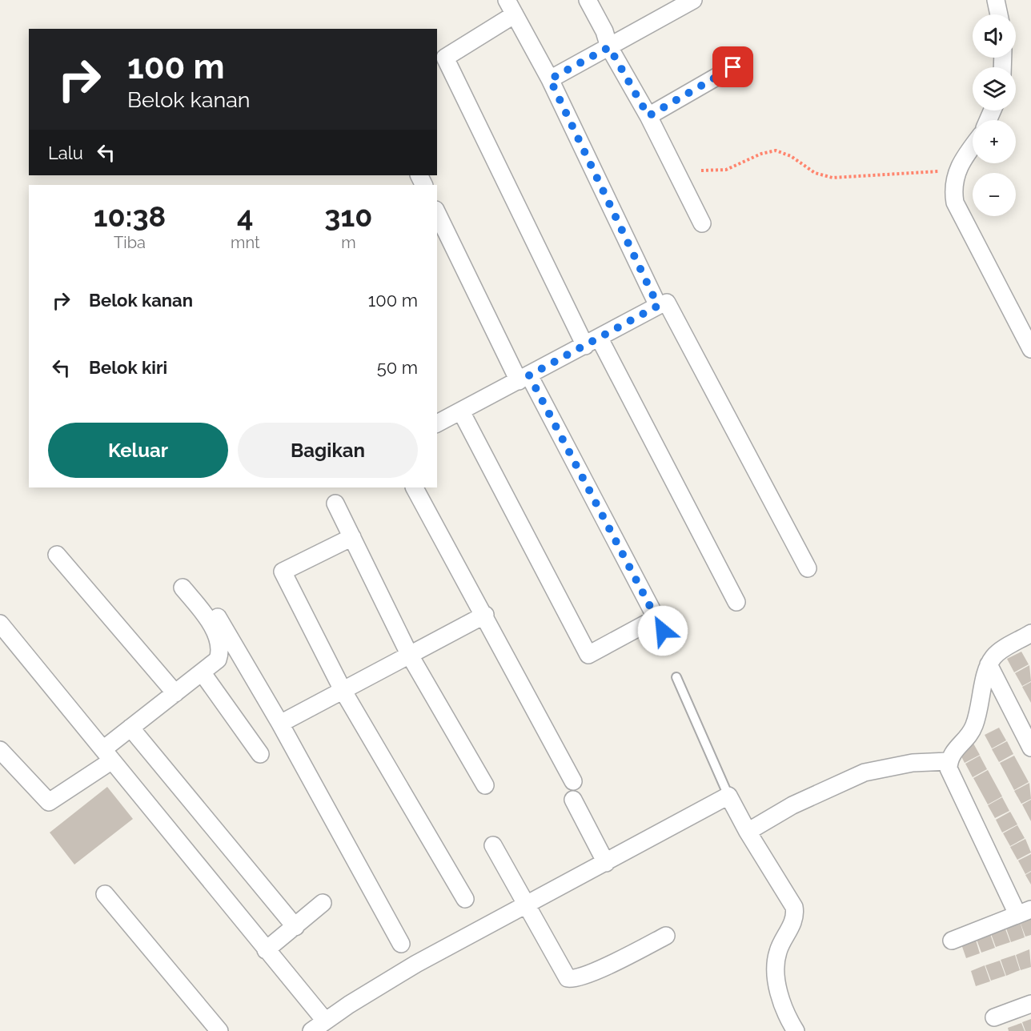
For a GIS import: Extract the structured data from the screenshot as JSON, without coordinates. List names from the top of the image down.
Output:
{
  "page": {
    "map_buttons": ["+", "−"],
    "turn": ["100 m", "Belok kanan"],
    "then": "Lalu",
    "eta": [
      "10:38",
      "Tiba",
      "4",
      "mnt",
      "310",
      "m"
    ],
    "list": [
      {
        "name": "Belok kanan",
        "value": "100 m"
      },
      {
        "name": "Belok kiri",
        "value": "50 m"
      }
    ],
    "buttons": ["Keluar", "Bagikan"]
  }
}
